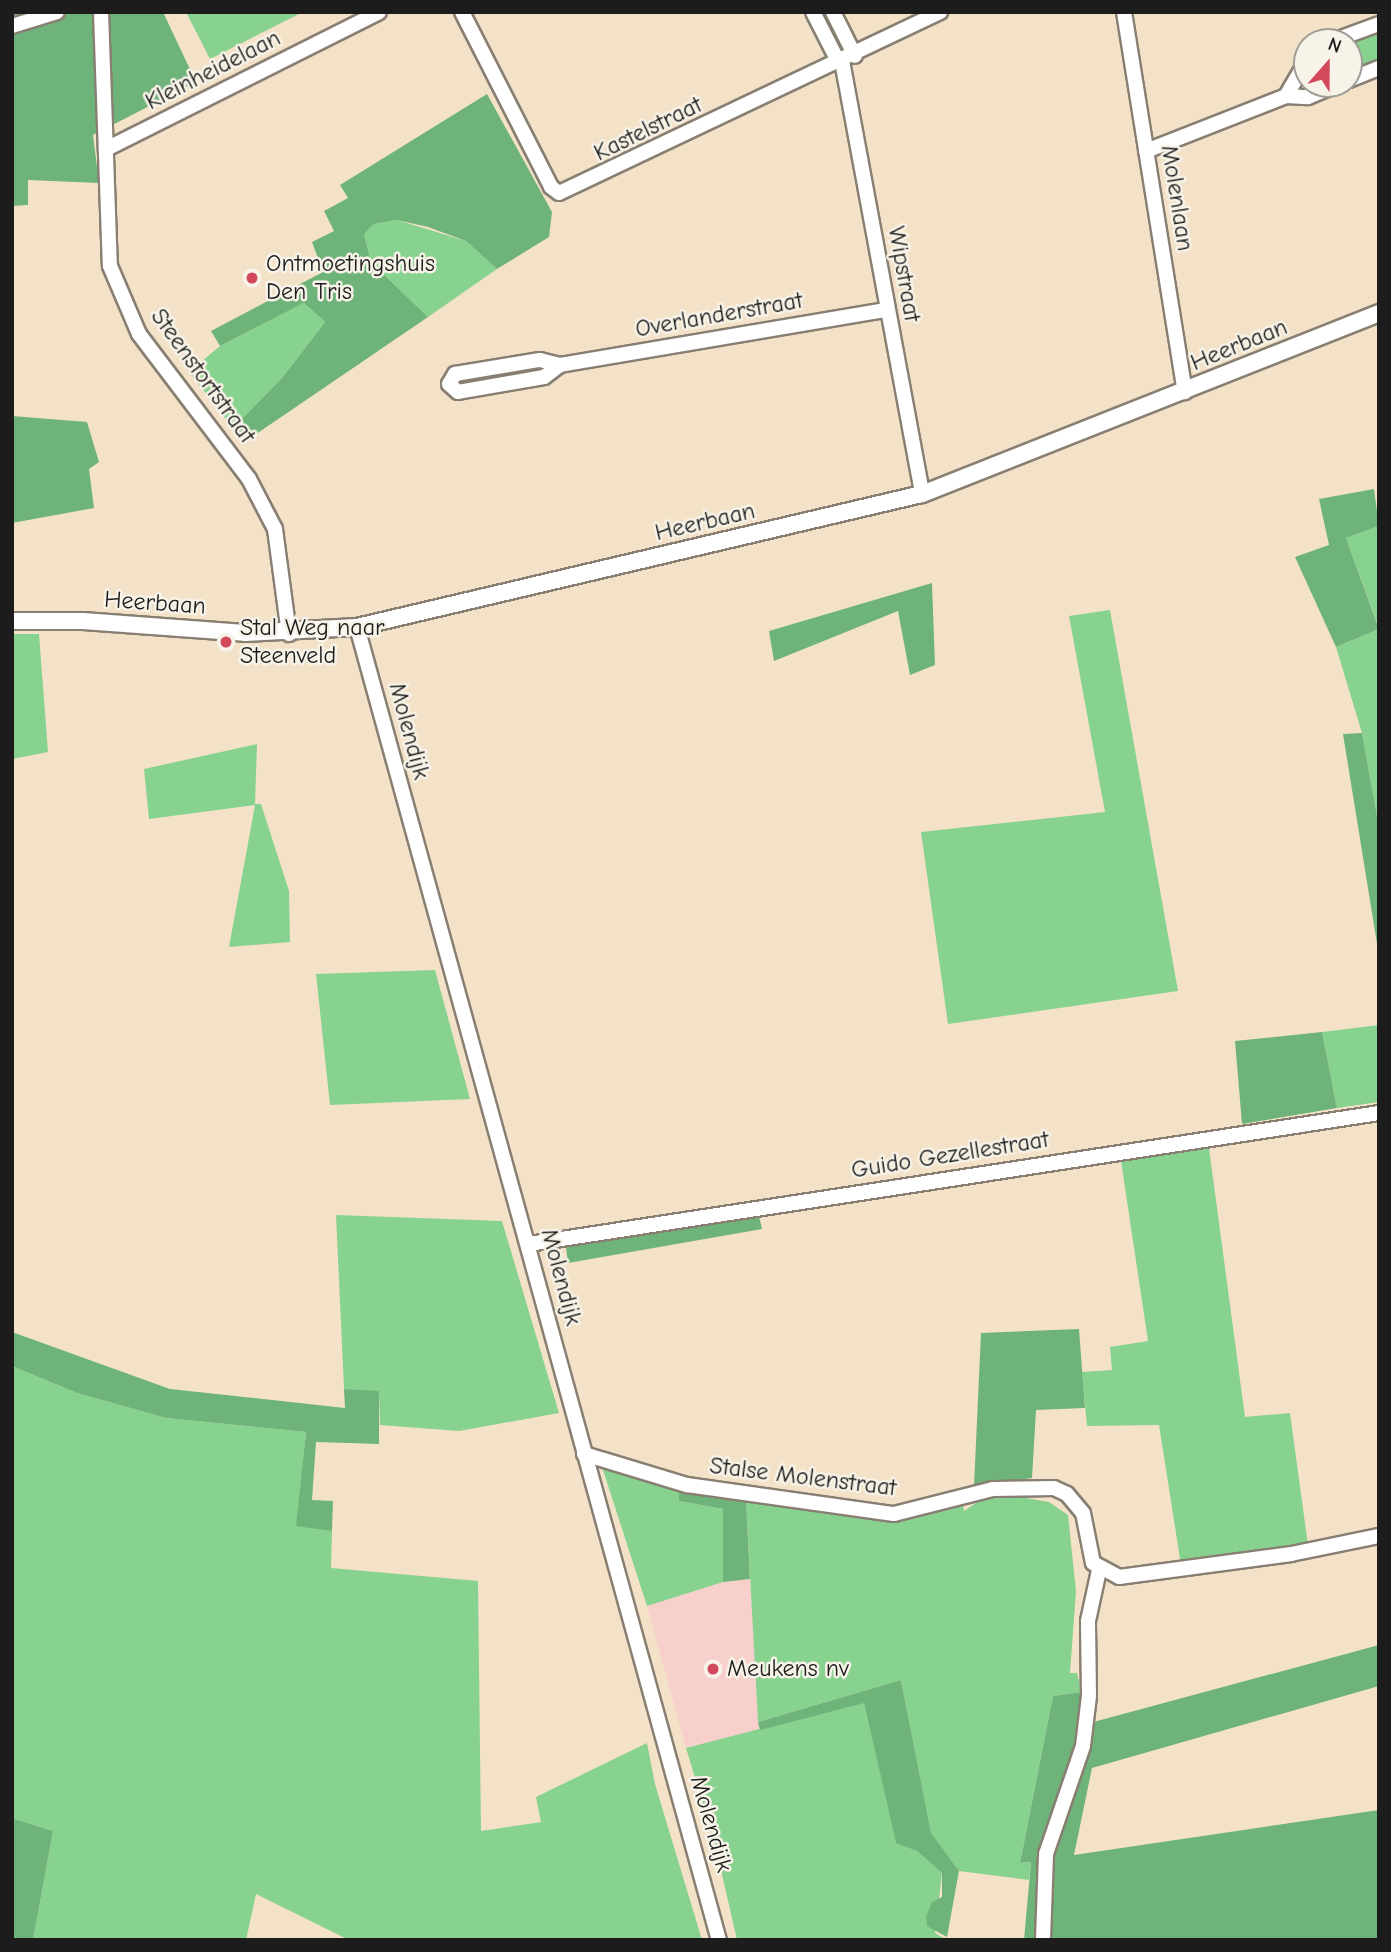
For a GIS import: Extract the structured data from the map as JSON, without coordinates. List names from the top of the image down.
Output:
{
  "streets": {
    "street": [
      "Kleinheidelaan",
      "Kastelstraat",
      "Molenlaan",
      "Wipstraat",
      "Overlanderstraat",
      "Heerbaan",
      "Steenstortstraat",
      "Molendijk",
      "Guido Gezellestraat",
      "Stalse Molenstraat"
    ]
  },
  "crossings": [
    ["Kleinheidelaan", "Steenstortstraat"],
    ["Kastelstraat", "Wipstraat"],
    ["Molenlaan", "Heerbaan"],
    ["Wipstraat", "Overlanderstraat"],
    ["Wipstraat", "Heerbaan"],
    ["Heerbaan", "Steenstortstraat"],
    ["Heerbaan", "Molendijk"],
    ["Molendijk", "Guido Gezellestraat"],
    ["Molendijk", "Stalse Molenstraat"]
  ],
  "places": ["Ontmoetingshuis Den Tris", "Stal Weg naar Steenveld", "Meukens nv"],
  "north": "top"
}
